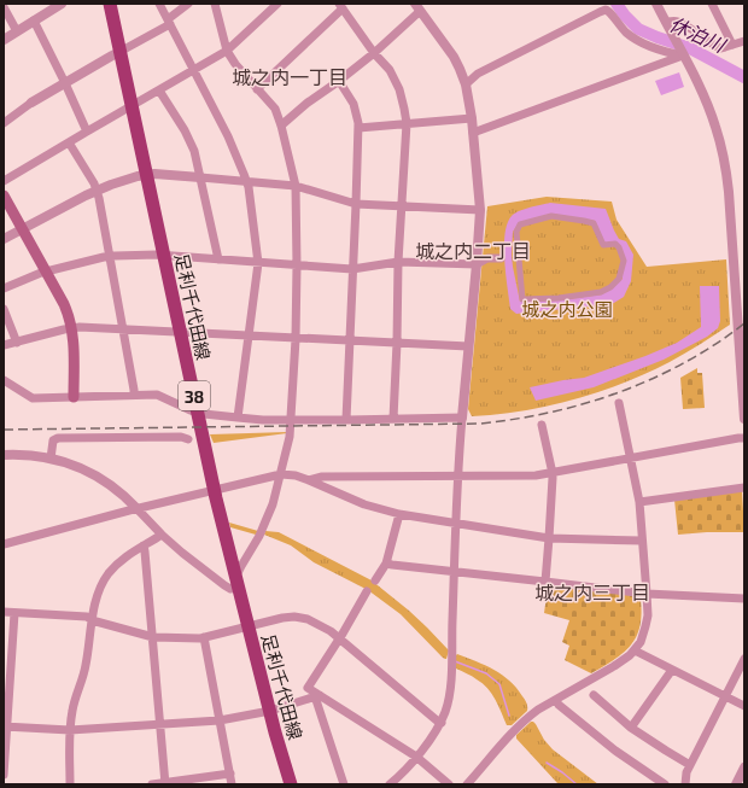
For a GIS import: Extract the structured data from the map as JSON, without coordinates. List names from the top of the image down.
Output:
{
  "streets": {
    "main road": ["足利千代田線", "38"]
  },
  "districts": ["城之内一丁目", "城之内二丁目", "城之内三丁目"],
  "water": ["休泊川"],
  "parks": ["城之内公園"]
}
